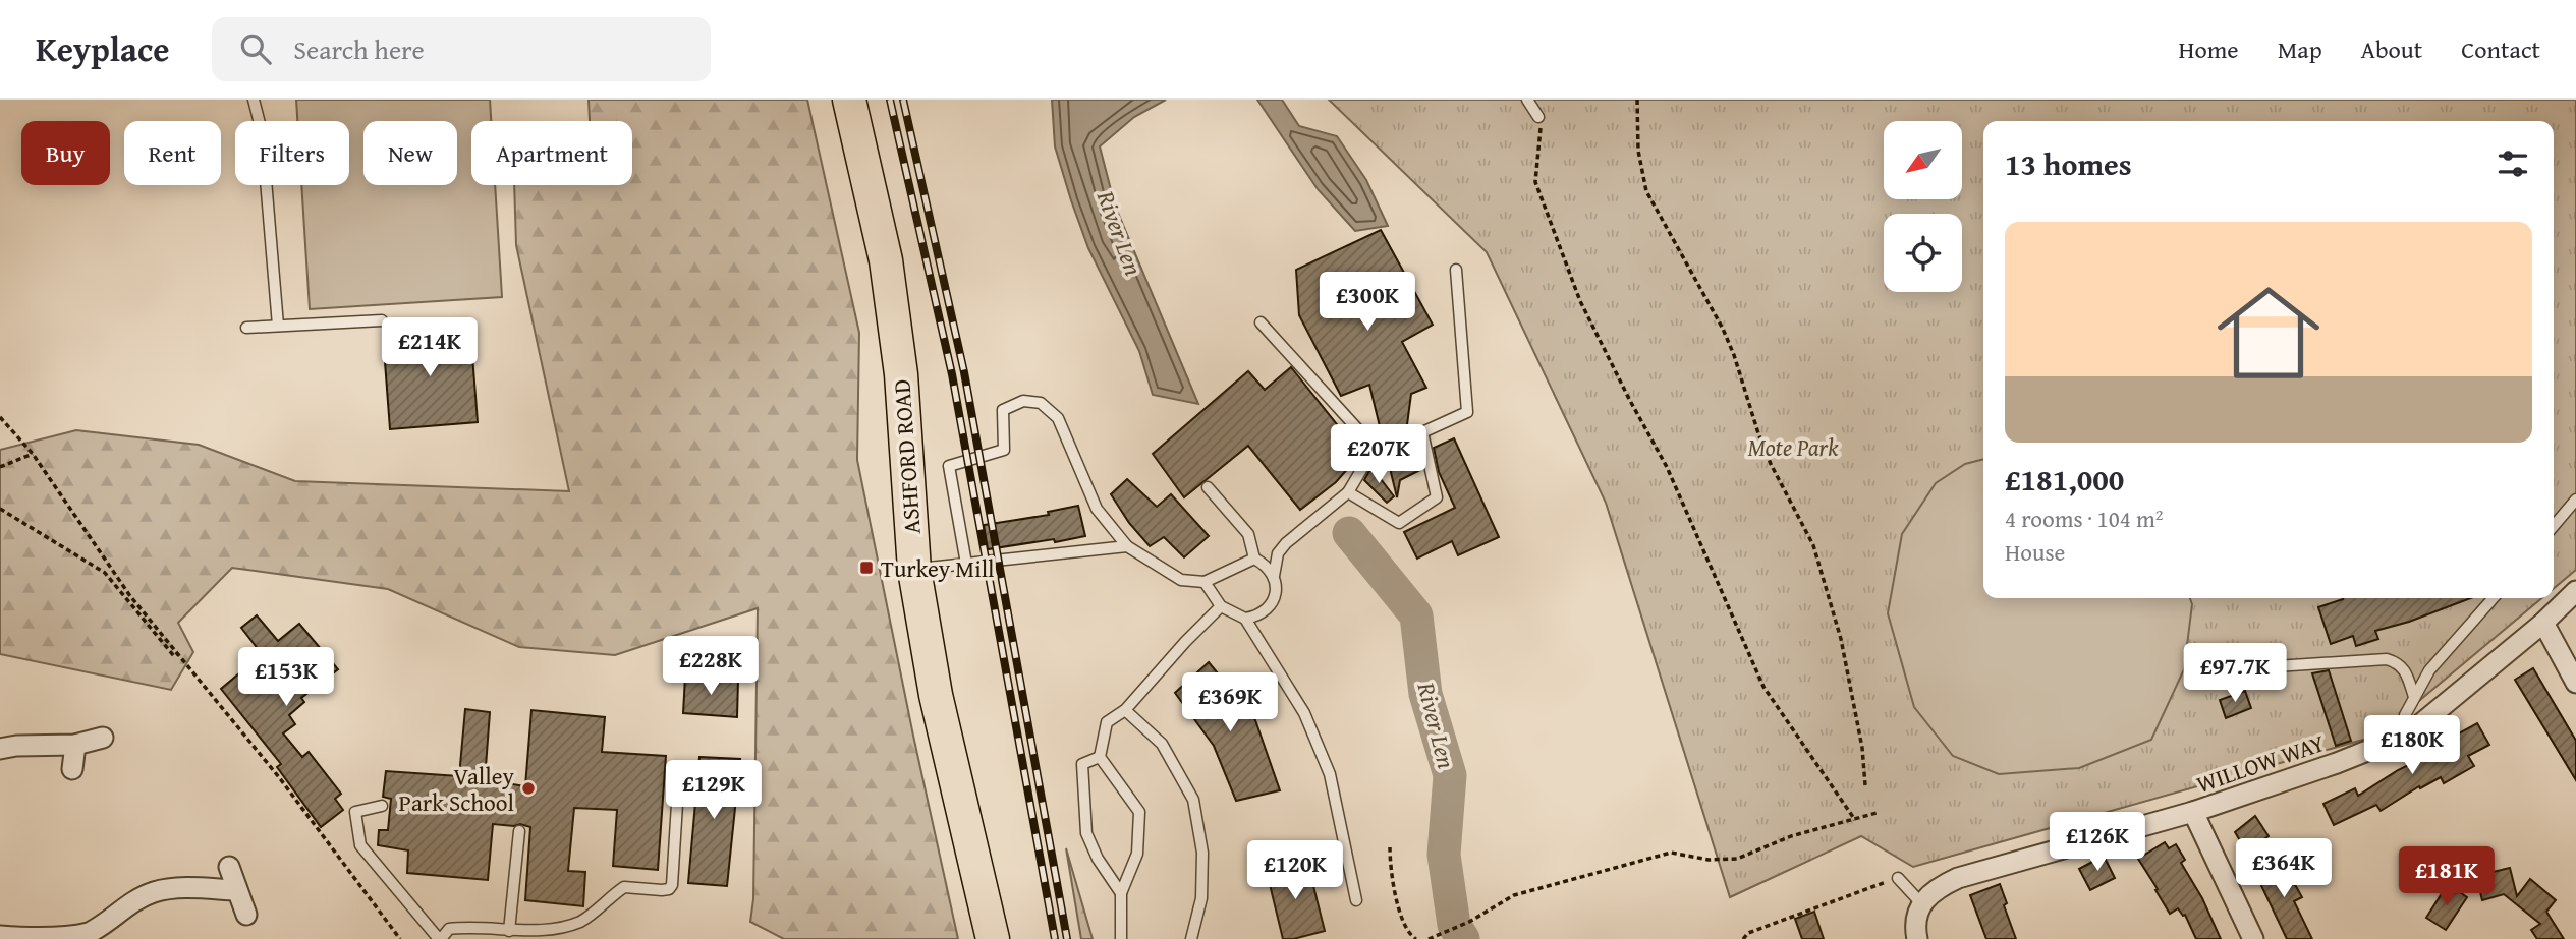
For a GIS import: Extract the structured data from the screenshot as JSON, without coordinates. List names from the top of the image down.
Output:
{
  "streets": {
    "main road": ["ASHFORD ROAD"],
    "street": ["WILLOW WAY"]
  },
  "water": ["River Len"],
  "parks": ["Mote Park"],
  "places": {
    "transit": ["Turkey Mill"],
    "other": ["Valley Park School"]
  },
  "north": "bottom left",
  "page": {
    "header": "Keyplace",
    "search": "Search here",
    "nav": [
      "Home",
      "Map",
      "About",
      "Contact"
    ],
    "chip": [
      "Buy",
      "Rent",
      "Filters",
      "New",
      "Apartment"
    ],
    "heading": "13 homes",
    "list": [
      {
        "name": "£181,000",
        "note": "4 rooms · 104 m² · House"
      }
    ],
    "price": [
      "£300K",
      "£214K",
      "£207K",
      "£228K",
      "£97.7K",
      "£153K",
      "£369K",
      "£180K",
      "£129K",
      "£126K",
      "£364K",
      "£120K",
      "£181K"
    ]
  }
}
